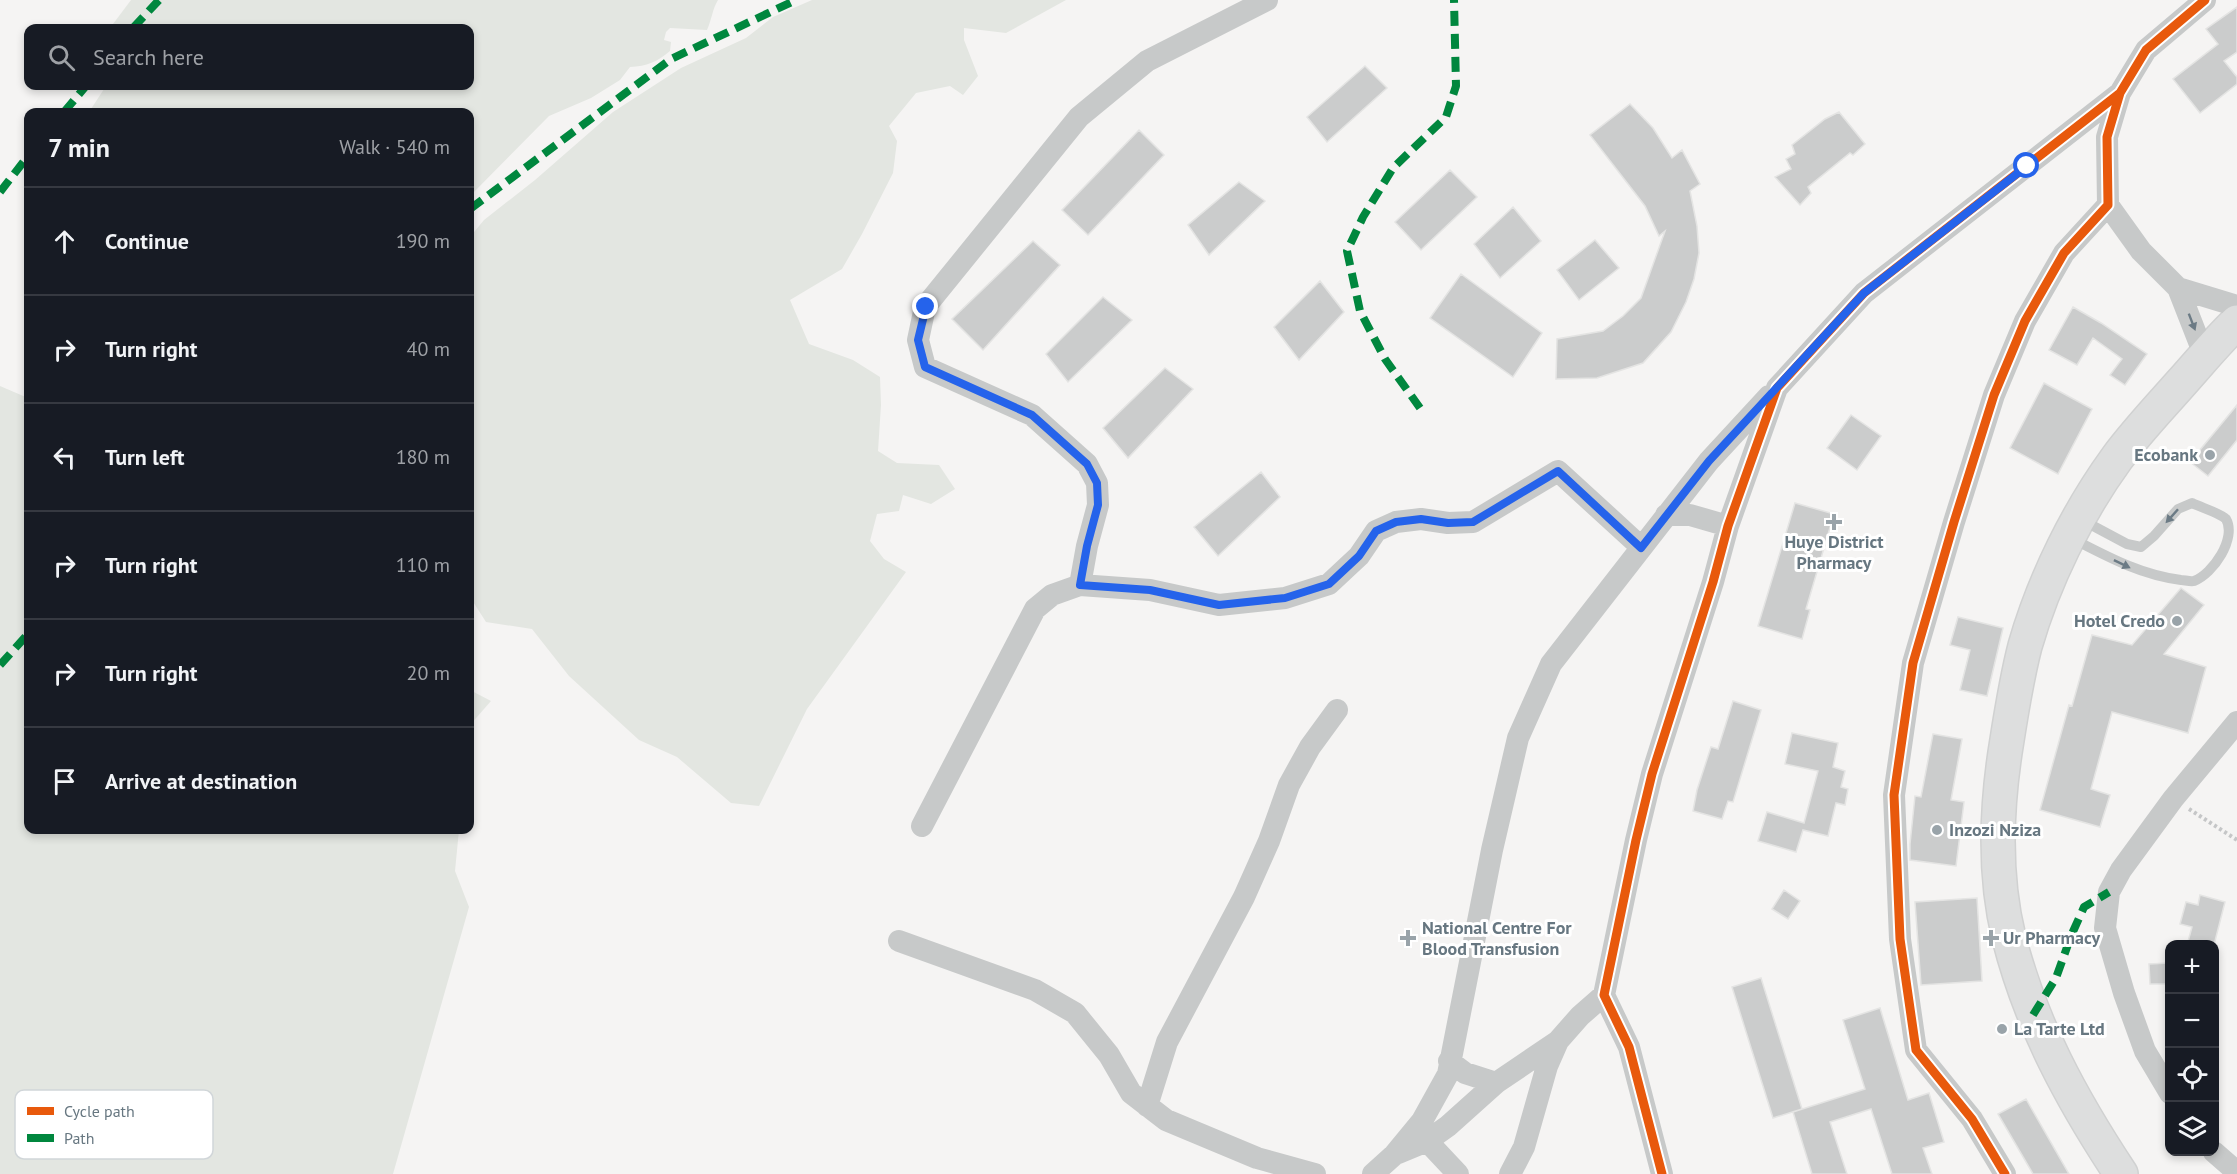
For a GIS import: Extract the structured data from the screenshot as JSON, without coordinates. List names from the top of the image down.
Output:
{
  "places": {
    "other": [
      "Ecobank",
      "Hotel Credo",
      "Inzozi Nziza",
      "La Tarte Ltd"
    ],
    "health": ["Huye District Pharmacy", "National Centre For Blood Transfusion", "Ur Pharmacy"]
  },
  "legend": ["Cycle path", "Path"],
  "page": {
    "search": "Search here",
    "heading": ["7 min", "Walk · 540 m"],
    "list": [
      ["Continue", "190 m"],
      ["Turn right", "40 m"],
      ["Turn left", "180 m"],
      ["Turn right", "110 m"],
      ["Turn right", "20 m"],
      "Arrive at destination"
    ],
    "map_buttons": ["+", "−"]
  }
}
